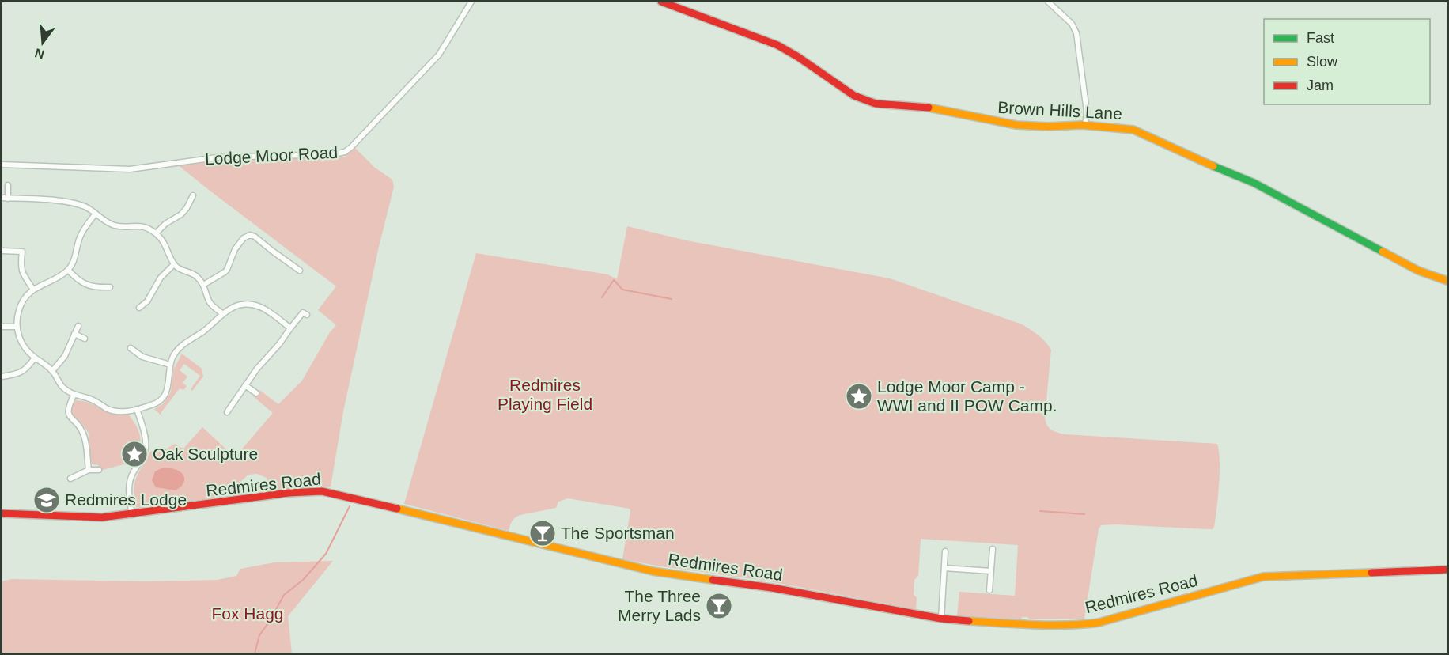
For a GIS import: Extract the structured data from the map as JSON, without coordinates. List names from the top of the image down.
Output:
{
  "streets": {
    "street": ["Brown Hills Lane", "Lodge Moor Road", "Redmires Road"]
  },
  "parks": ["Redmires Playing Field", "Fox Hagg"],
  "places": {
    "place": ["Lodge Moor Camp - WWI and II POW Camp.", "Oak Sculpture"],
    "school or university": ["Redmires Lodge"],
    "bar": ["The Sportsman", "The Three Merry Lads"]
  },
  "legend": ["Fast", "Slow", "Jam"],
  "north": "bottom"
}
